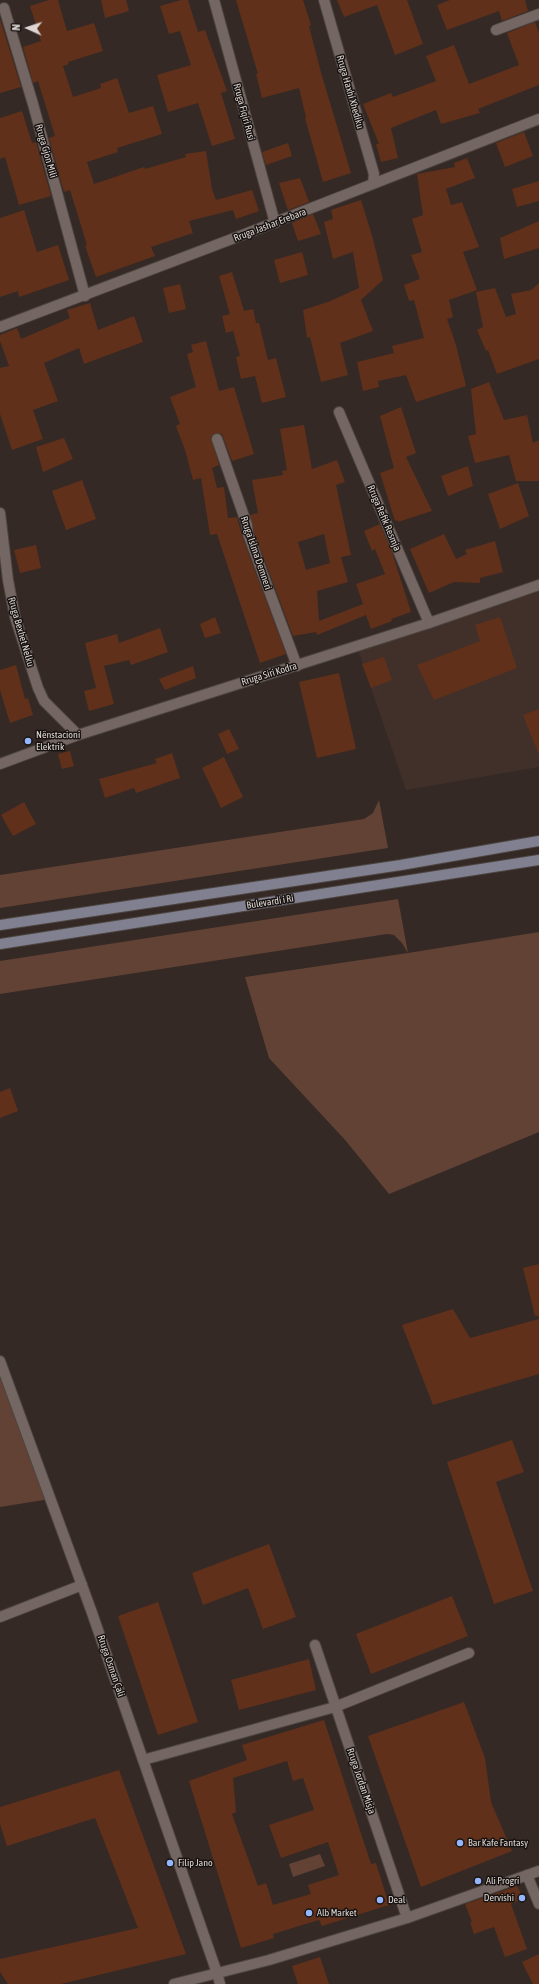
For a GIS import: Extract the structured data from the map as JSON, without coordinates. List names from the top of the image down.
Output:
{
  "streets": {
    "main road": ["Bulevardi i Ri"],
    "street": [
      "Rruga Haxhi Xhediku",
      "Rruga Fiqiri Rusi",
      "Rruga Gjon Mili",
      "Rruga Jashar Erebara",
      "Rruga Refik Resmja",
      "Rruga Islma Demneri",
      "Rruga Bexhet Nelku",
      "Rruga Siri Kodra",
      "Rruga Osman Çali",
      "Rruga Jordan Misja"
    ]
  },
  "crossings": [
    ["Rruga Haxhi Xhediku", "Rruga Jashar Erebara"],
    ["Rruga Fiqiri Rusi", "Rruga Jashar Erebara"],
    ["Rruga Gjon Mili", "Rruga Jashar Erebara"],
    ["Rruga Refik Resmja", "Rruga Siri Kodra"],
    ["Rruga Islma Demneri", "Rruga Siri Kodra"],
    ["Rruga Bexhet Nelku", "Rruga Siri Kodra"]
  ],
  "places": [
    "Nënstacioni Elektrik",
    "Bar Kafe Fantasy",
    "Filip Jano",
    "Ali Progri",
    "Dervishi",
    "Deal",
    "Alb Market"
  ],
  "north": "left"
}
